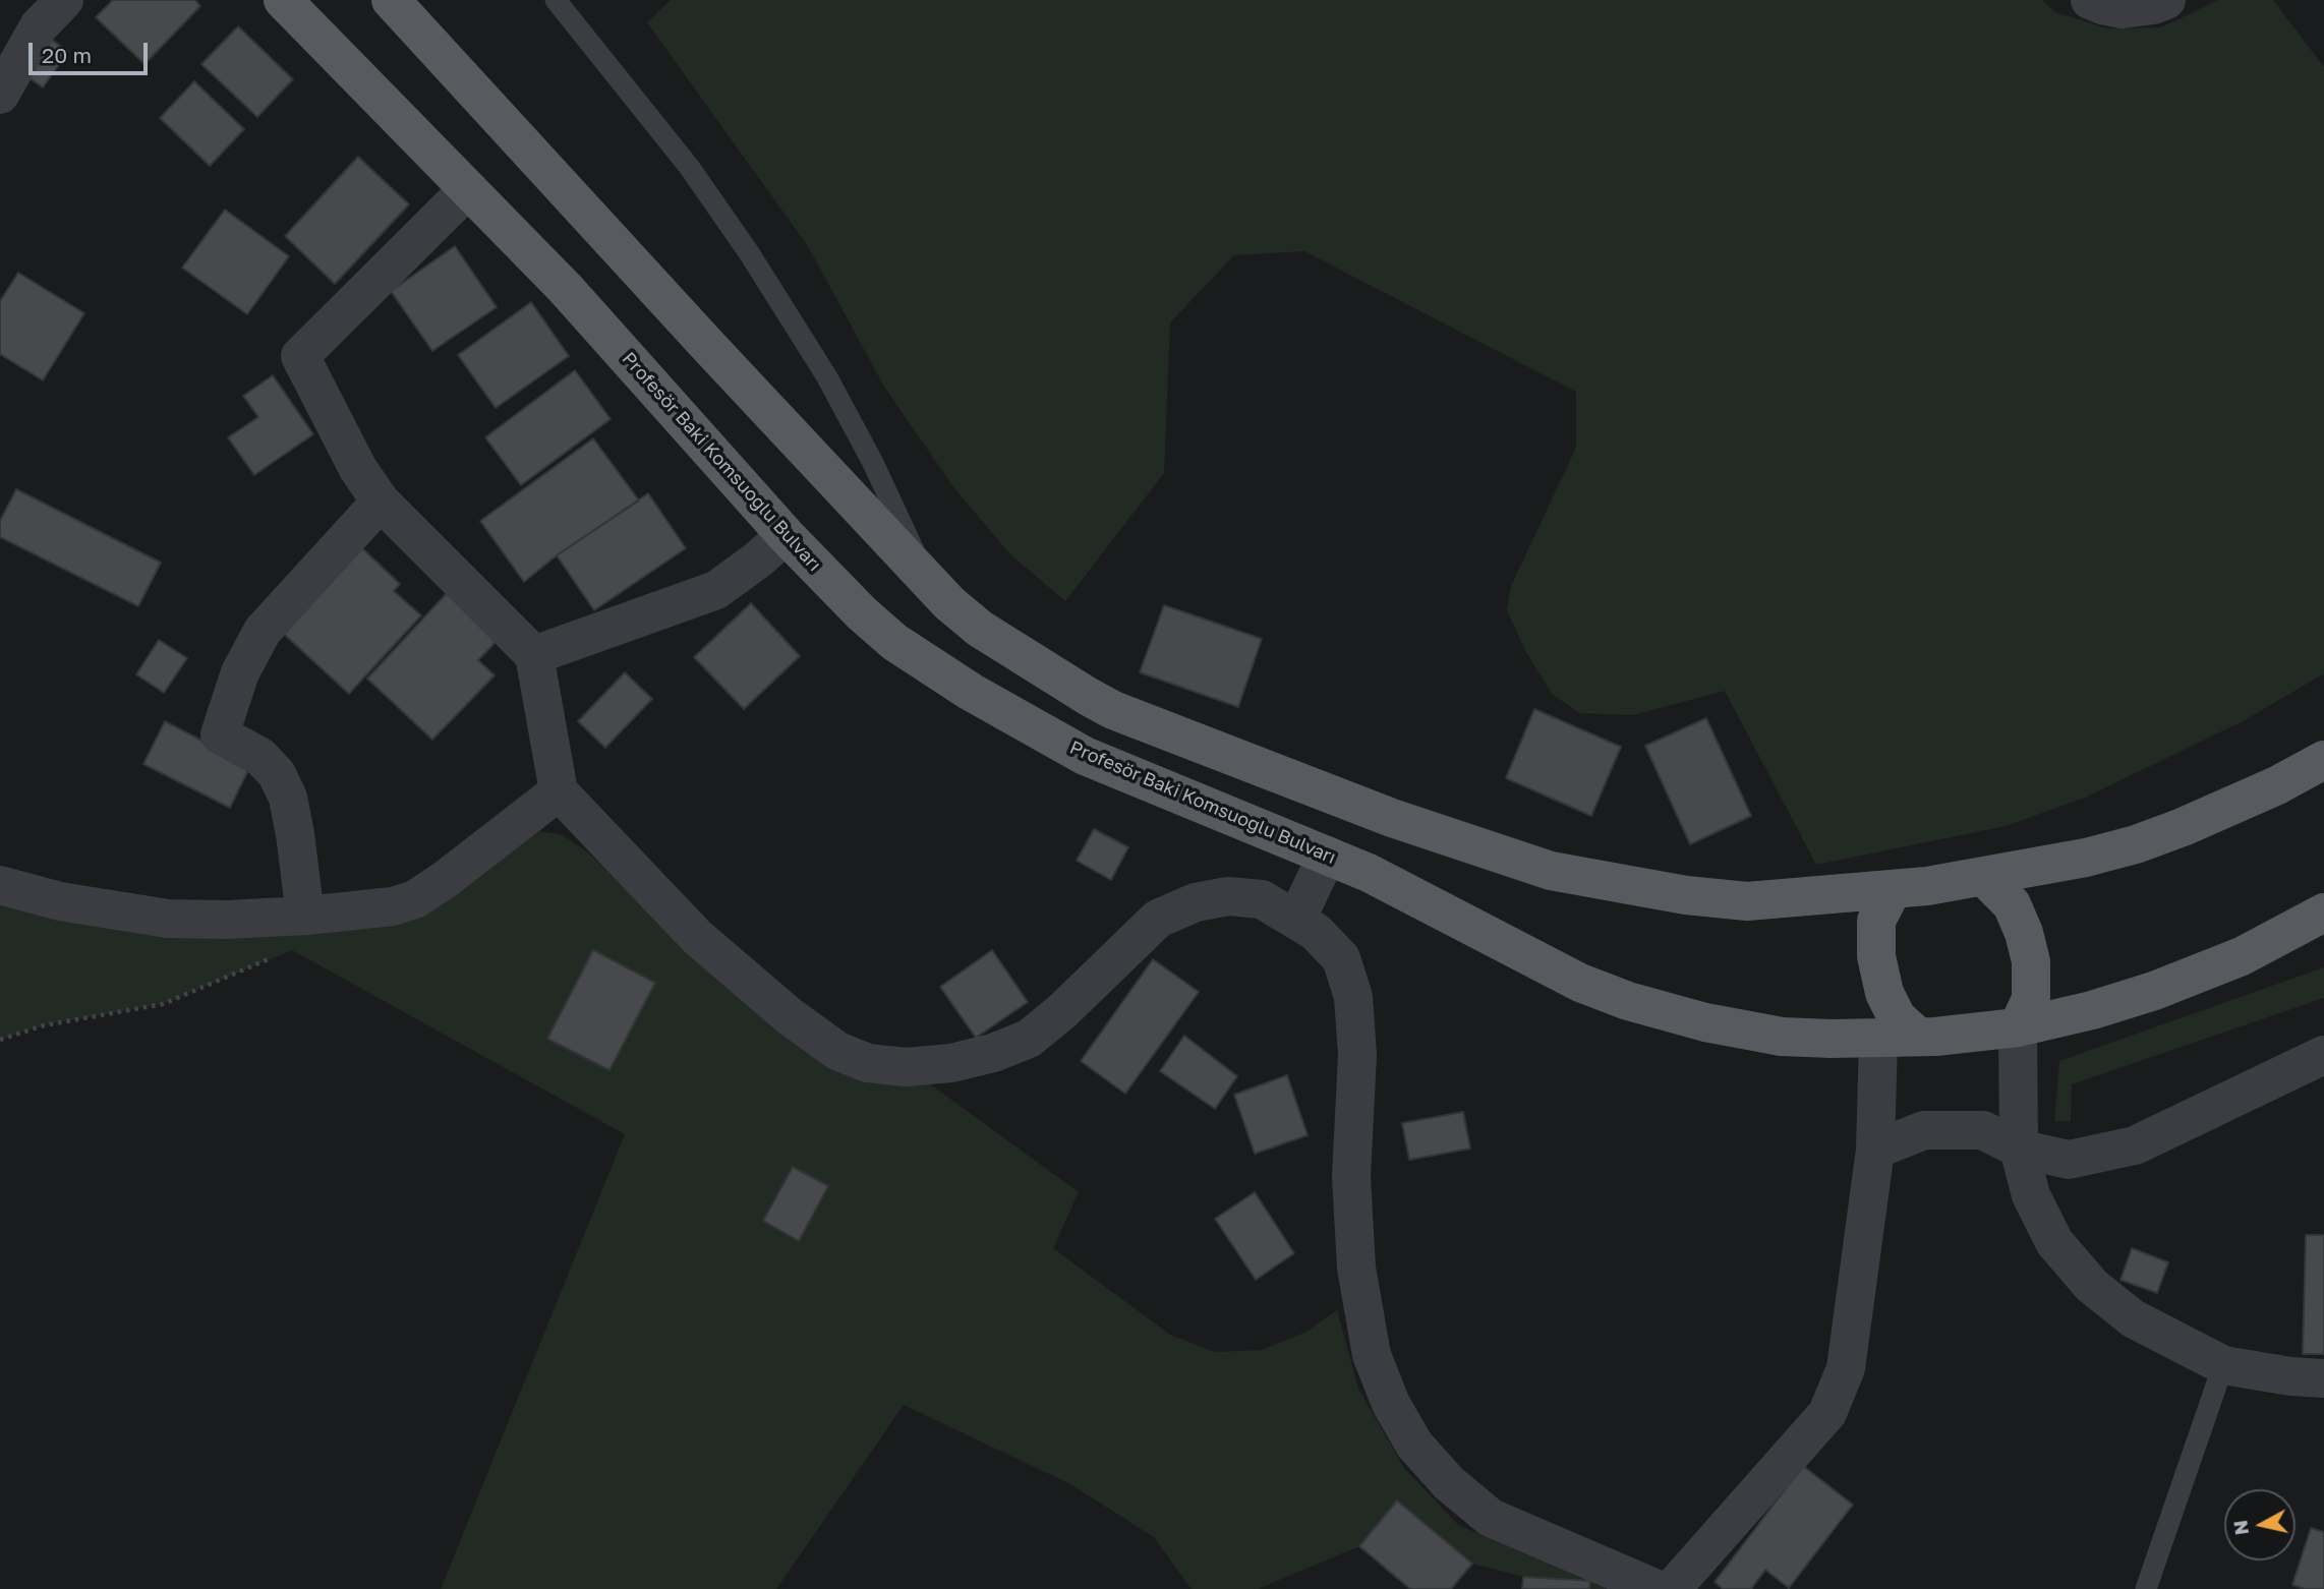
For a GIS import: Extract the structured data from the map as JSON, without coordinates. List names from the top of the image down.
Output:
{
  "streets": {
    "main road": ["Profesör Baki Komsuoğlu Bulvarı"]
  },
  "scale_bar": "20 m",
  "north": "left"
}
